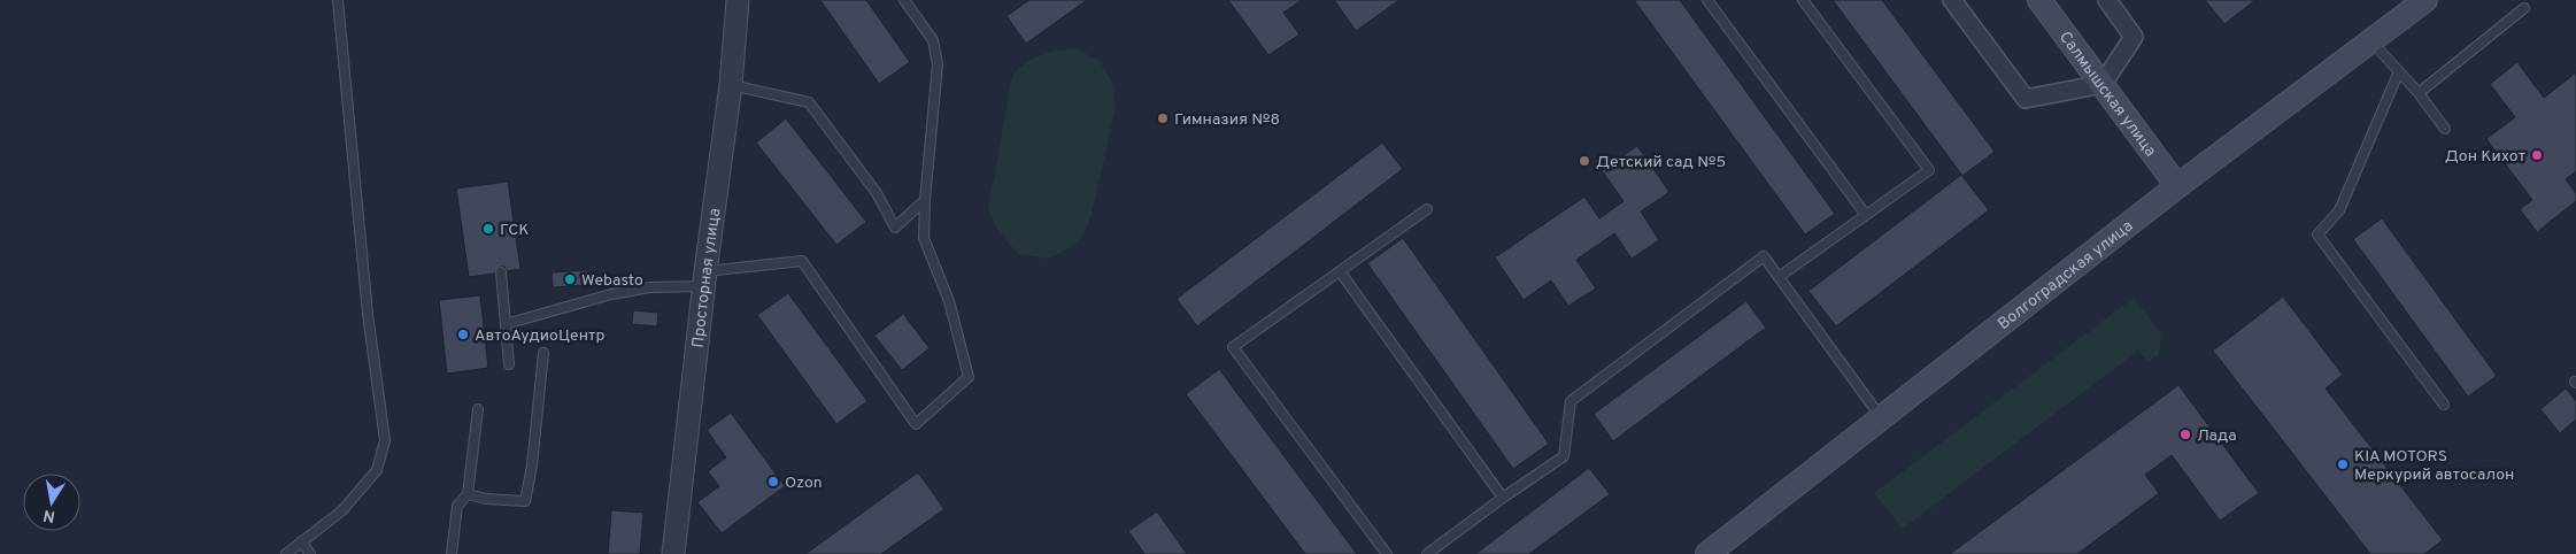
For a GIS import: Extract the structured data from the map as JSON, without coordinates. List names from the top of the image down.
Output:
{
  "streets": {
    "main road": ["Салмышская улица", "Волгоградская улица"],
    "street": ["Просторная улица"]
  },
  "crossings": [
    ["Салмышская улица", "Волгоградская улица"]
  ],
  "places": [
    "Гимназия №8",
    "Дон Кихот",
    "Детский сад №5",
    "ГСК",
    "Webasto",
    "АвтоАудиоЦентр",
    "Лада",
    "KIA MOTORS Меркурий автосалон",
    "Ozon"
  ],
  "north": "bottom"
}
